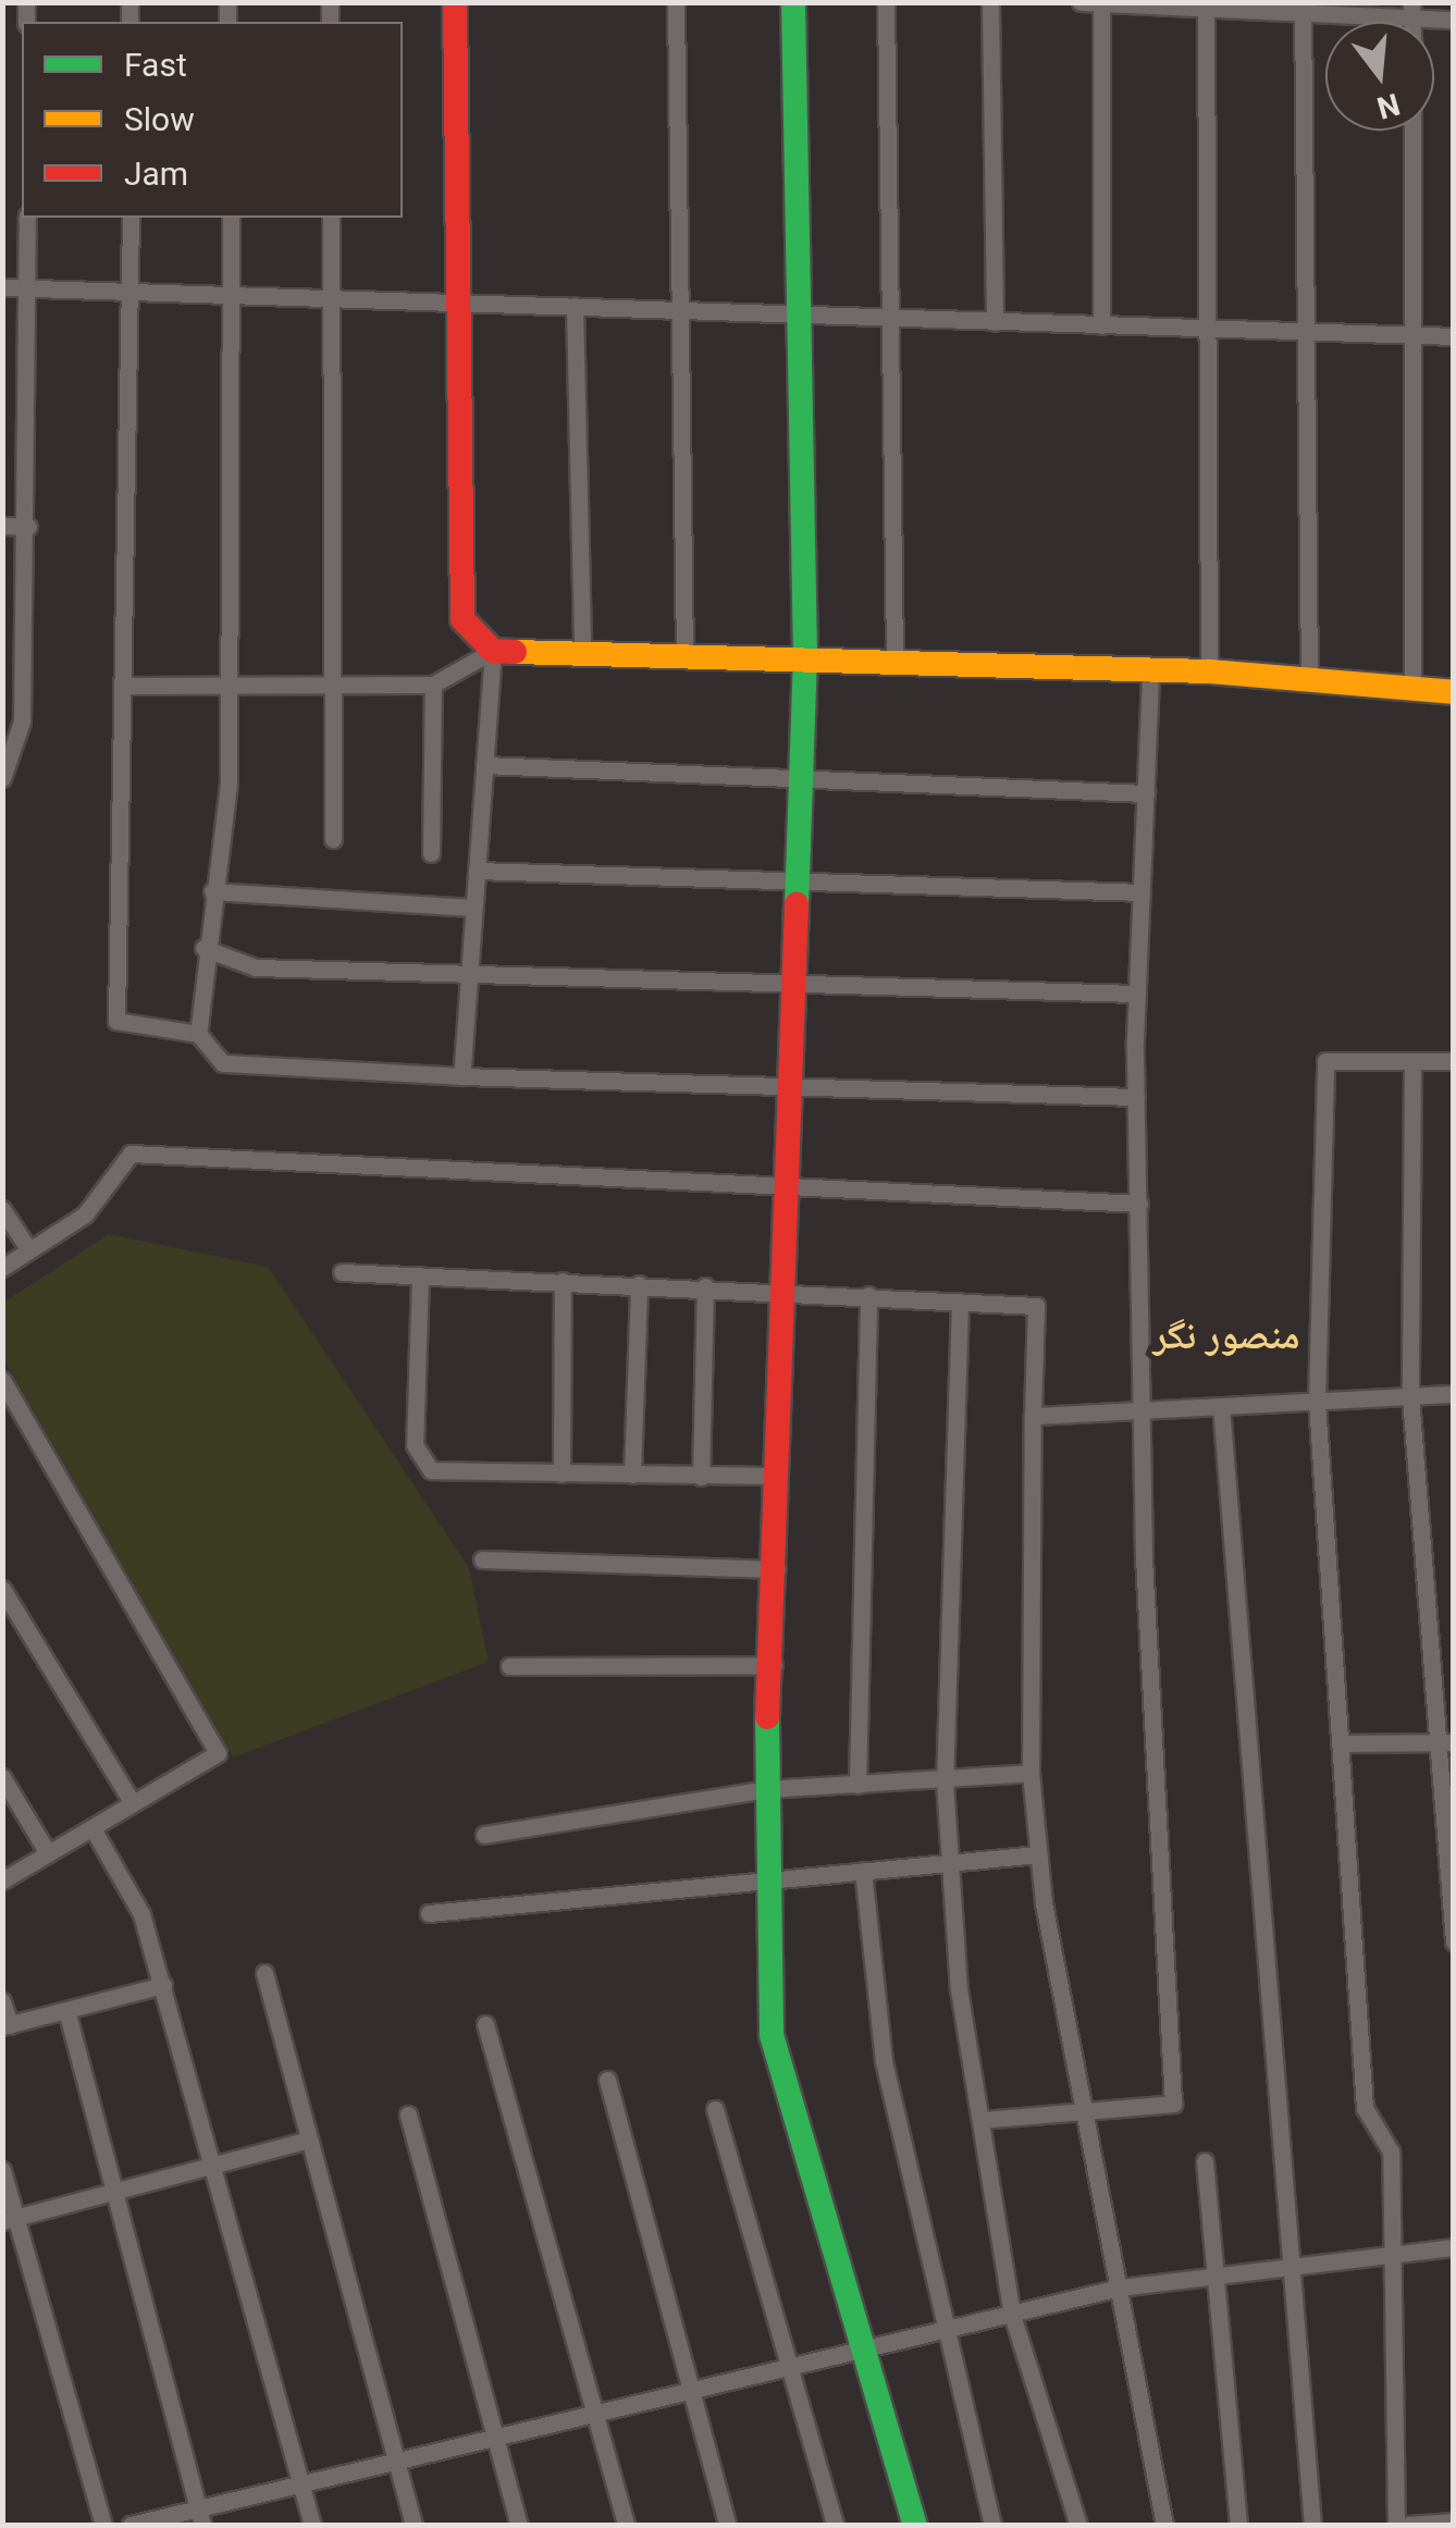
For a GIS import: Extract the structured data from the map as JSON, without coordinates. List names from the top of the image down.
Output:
{
  "districts": ["منصور نگر"],
  "legend": ["Fast", "Slow", "Jam"],
  "north": "bottom"
}
